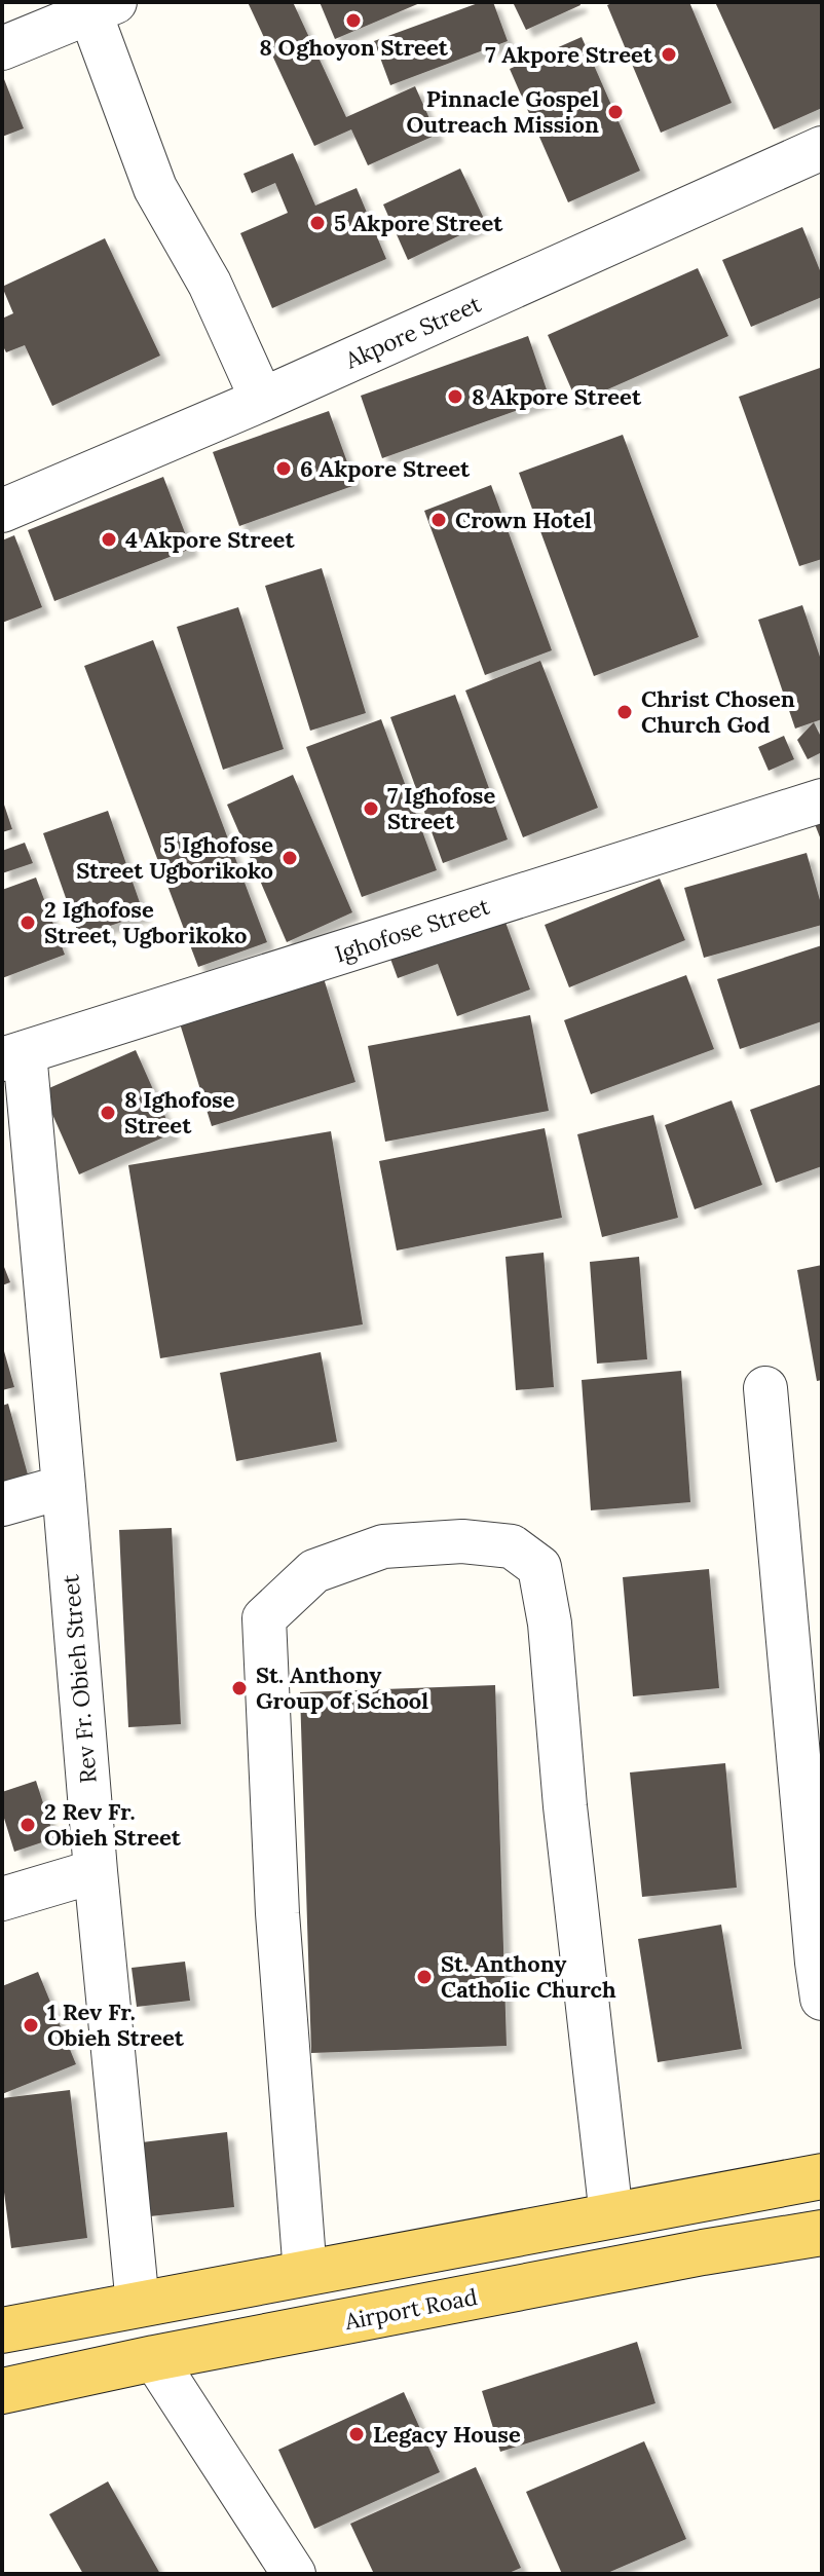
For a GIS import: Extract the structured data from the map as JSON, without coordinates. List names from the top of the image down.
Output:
{
  "streets": {
    "main road": ["Airport Road"],
    "street": ["Akpore Street", "Ighofose Street", "Rev Fr. Obieh Street"]
  },
  "crossings": [
    ["Ighofose Street", "Rev Fr. Obieh Street"]
  ],
  "places": [
    "8 Oghoyon Street",
    "7 Akpore Street",
    "Pinnacle Gospel Outreach Mission",
    "5 Akpore Street",
    "8 Akpore Street",
    "6 Akpore Street",
    "Crown Hotel",
    "4 Akpore Street",
    "Christ Chosen Church God",
    "7 Ighofose Street",
    "5 Ighofose Street Ugborikoko",
    "2 Ighofose Street, Ugborikoko",
    "8 Ighofose Street",
    "St. Anthony Group of School",
    "2 Rev Fr. Obieh Street",
    "St. Anthony Catholic Church",
    "1 Rev Fr. Obieh Street",
    "Legacy House"
  ]
}
